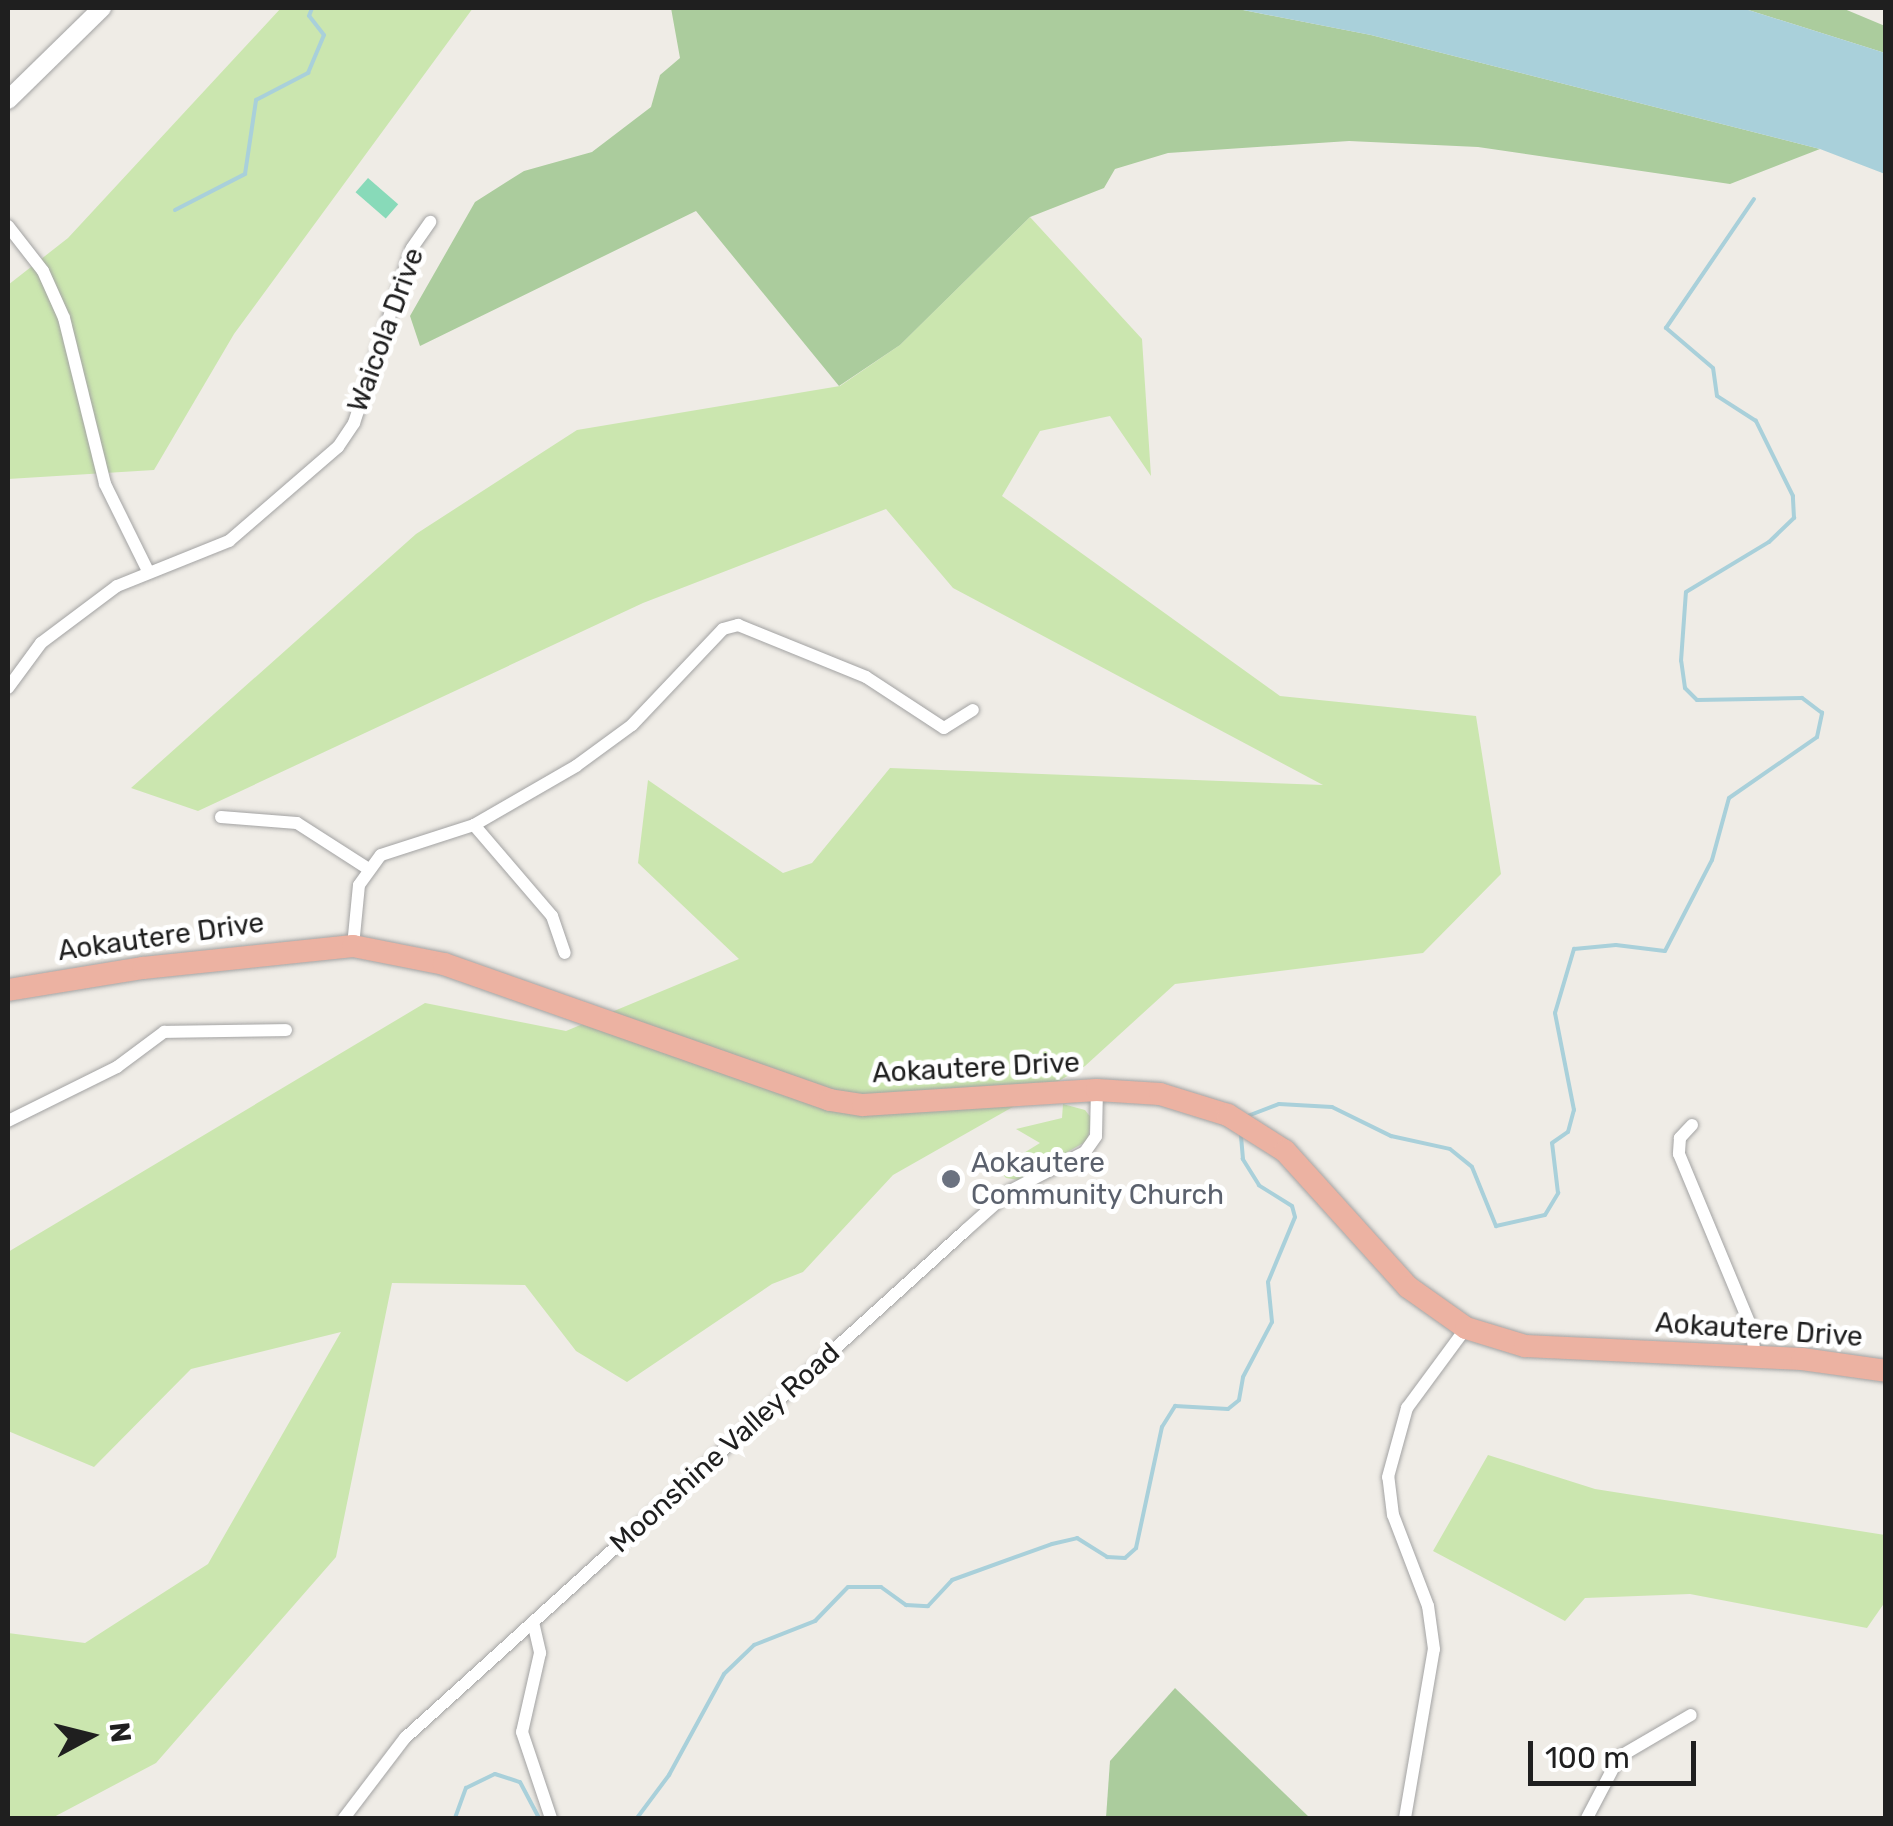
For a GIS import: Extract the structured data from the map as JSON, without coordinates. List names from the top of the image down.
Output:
{
  "streets": {
    "highway": ["Aokautere Drive"],
    "street": ["Waicola Drive", "Moonshine Valley Road"]
  },
  "crossings": [
    ["Aokautere Drive", "Moonshine Valley Road"]
  ],
  "places": ["Aokautere Community Church"],
  "scale_bar": "100 m",
  "north": "right"
}
